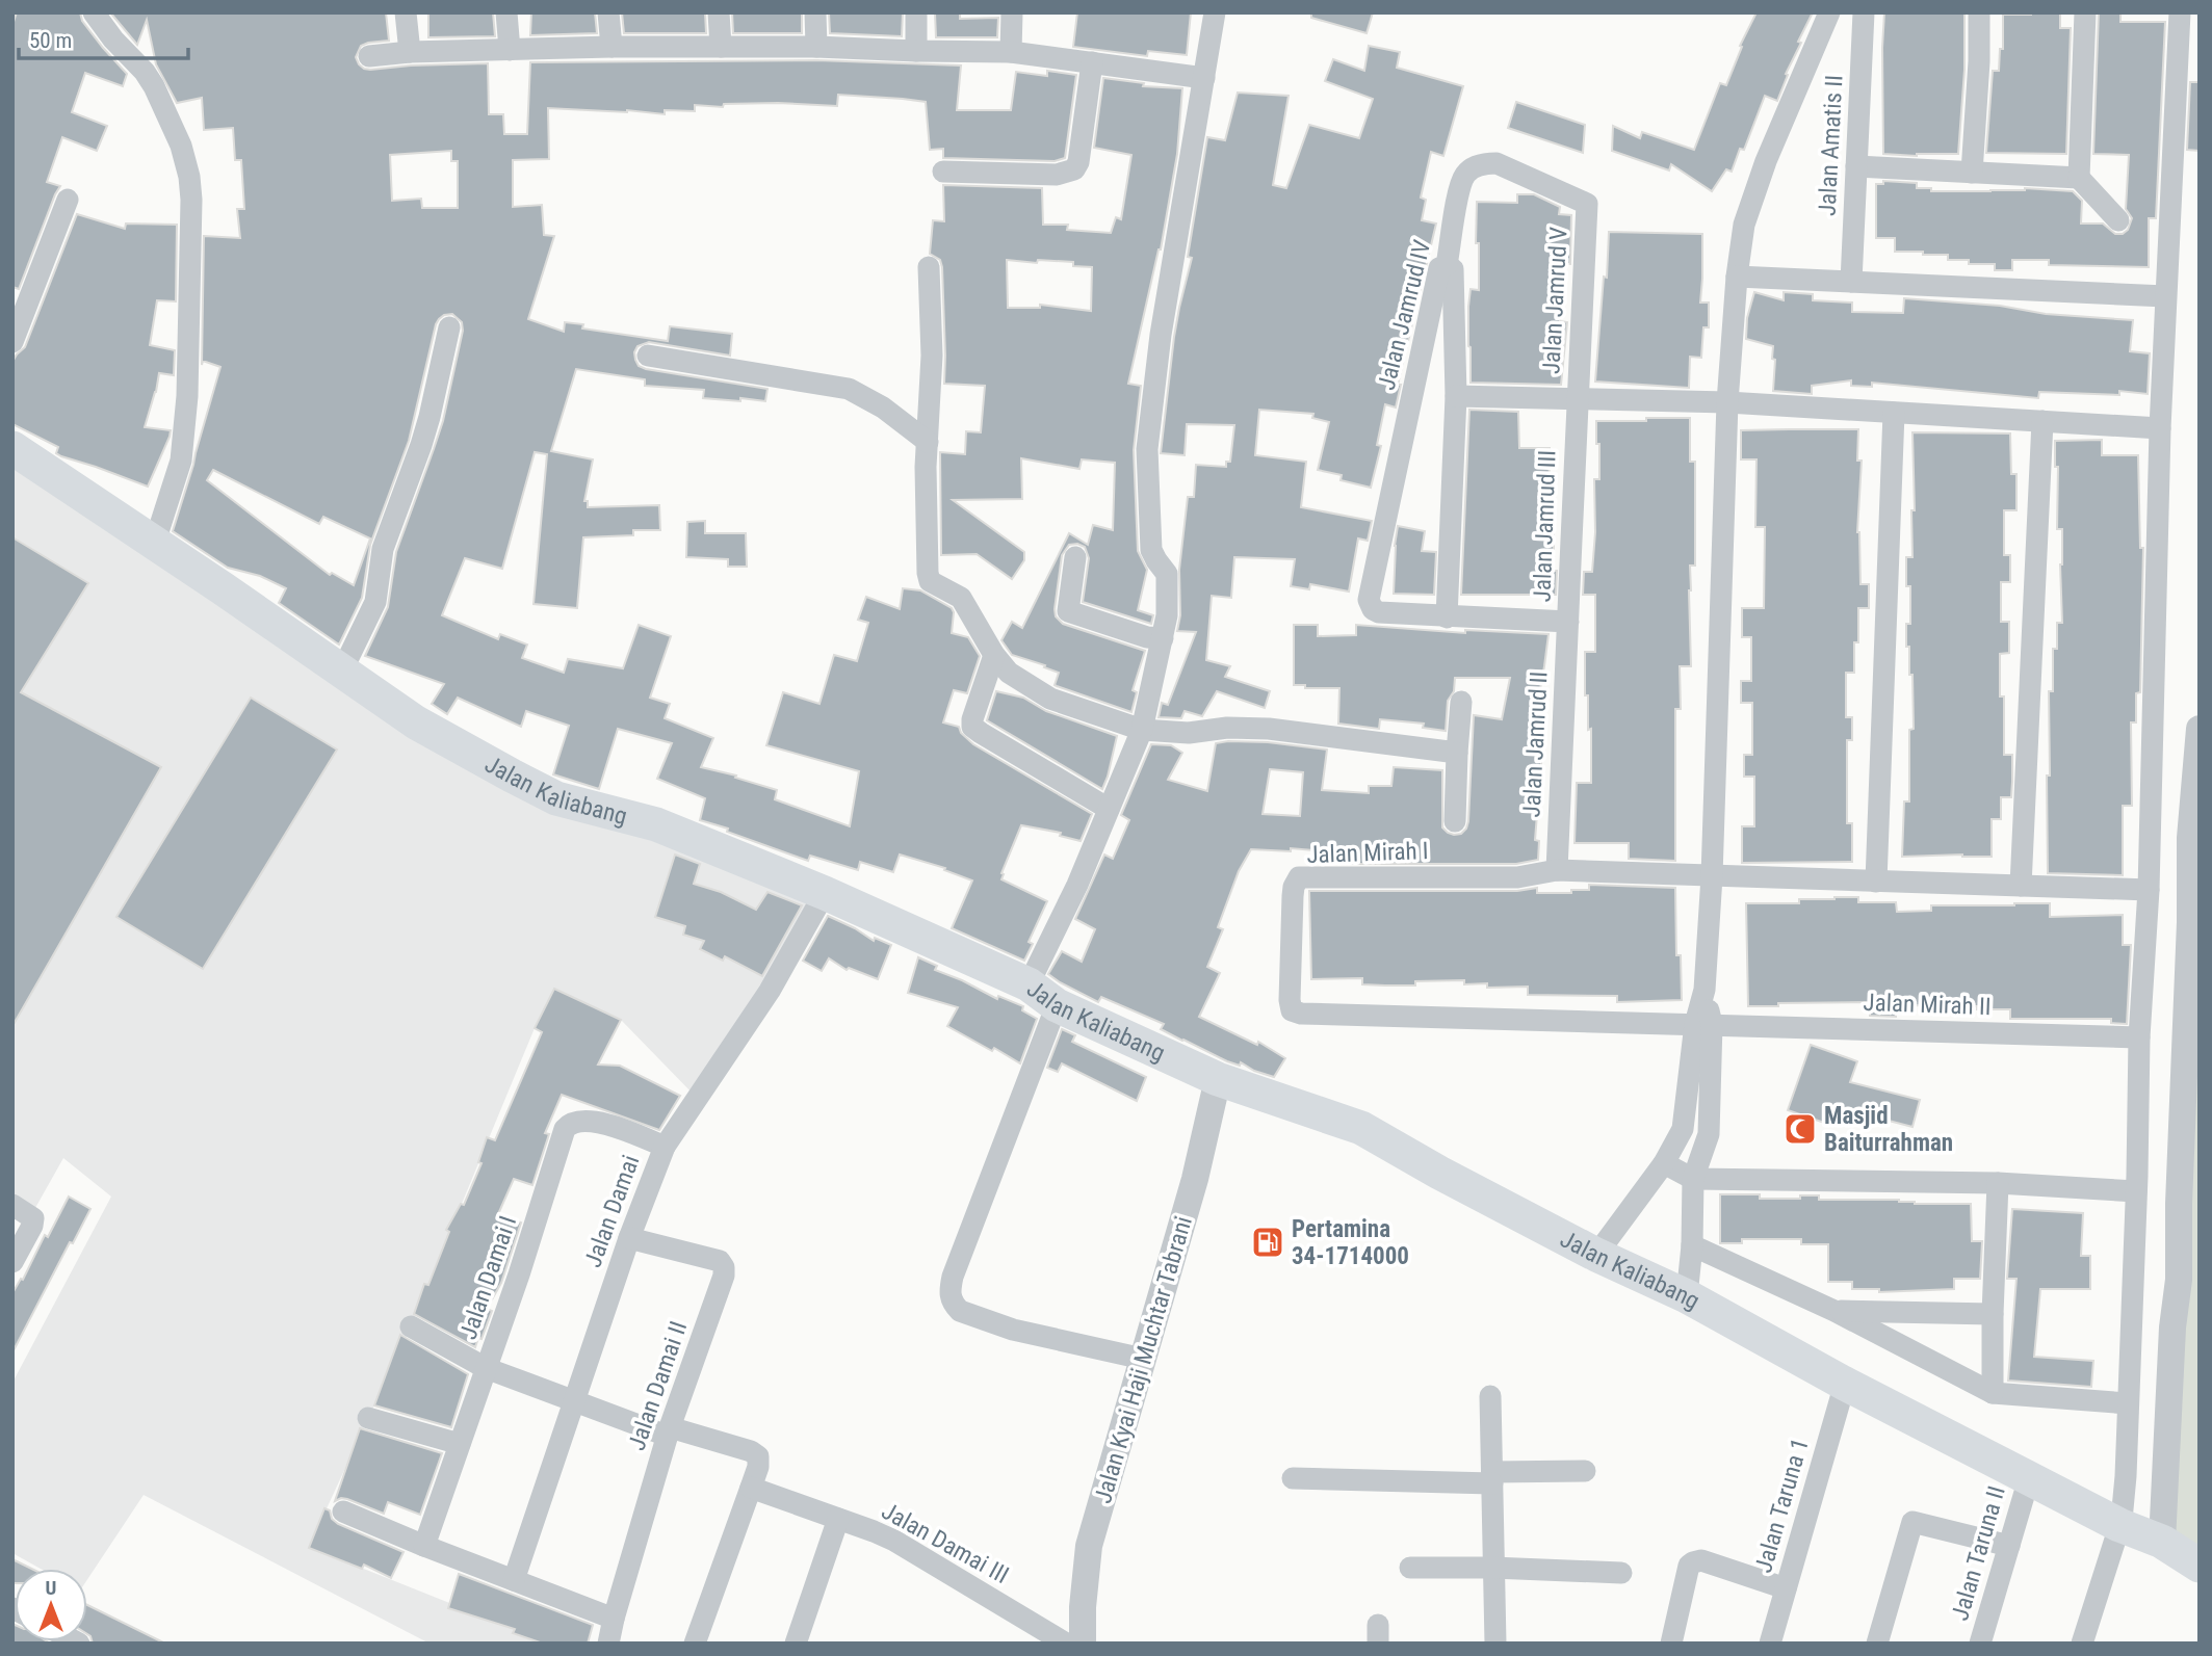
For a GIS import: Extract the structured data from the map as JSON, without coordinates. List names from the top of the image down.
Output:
{
  "streets": {
    "main road": ["Jalan Kaliabang"],
    "street": [
      "Jalan Amatis II",
      "Jalan Jamrud V",
      "Jalan Jamrud IV",
      "Jalan Jamrud III",
      "Jalan Jamrud II",
      "Jalan Mirah I",
      "Jalan Mirah II",
      "Jalan Damai",
      "Jalan Damai I",
      "Jalan Kyai Haji Muchtar Tabrani",
      "Jalan Damai II",
      "Jalan Taruna 1",
      "Jalan Damai III",
      "Jalan Taruna II"
    ]
  },
  "crossings": [
    ["Jalan Jamrud V", "Jalan Jamrud IV"],
    ["Jalan Jamrud V", "Jalan Jamrud III"],
    ["Jalan Jamrud IV", "Jalan Jamrud III"],
    ["Jalan Jamrud III", "Jalan Jamrud II"],
    ["Jalan Jamrud II", "Jalan Mirah I"],
    ["Jalan Kaliabang", "Jalan Damai"],
    ["Jalan Kaliabang", "Jalan Kyai Haji Muchtar Tabrani"],
    ["Jalan Kaliabang", "Jalan Taruna 1"],
    ["Jalan Kaliabang", "Jalan Taruna II"],
    ["Jalan Mirah I", "Jalan Mirah II"],
    ["Jalan Damai", "Jalan Damai I"],
    ["Jalan Damai", "Jalan Damai II"]
  ],
  "places": {
    "mosque": ["Masjid Baiturrahman"],
    "fuel station": ["Pertamina 34-1714000"]
  },
  "scale_bar": "50 m",
  "north": "top"
}
